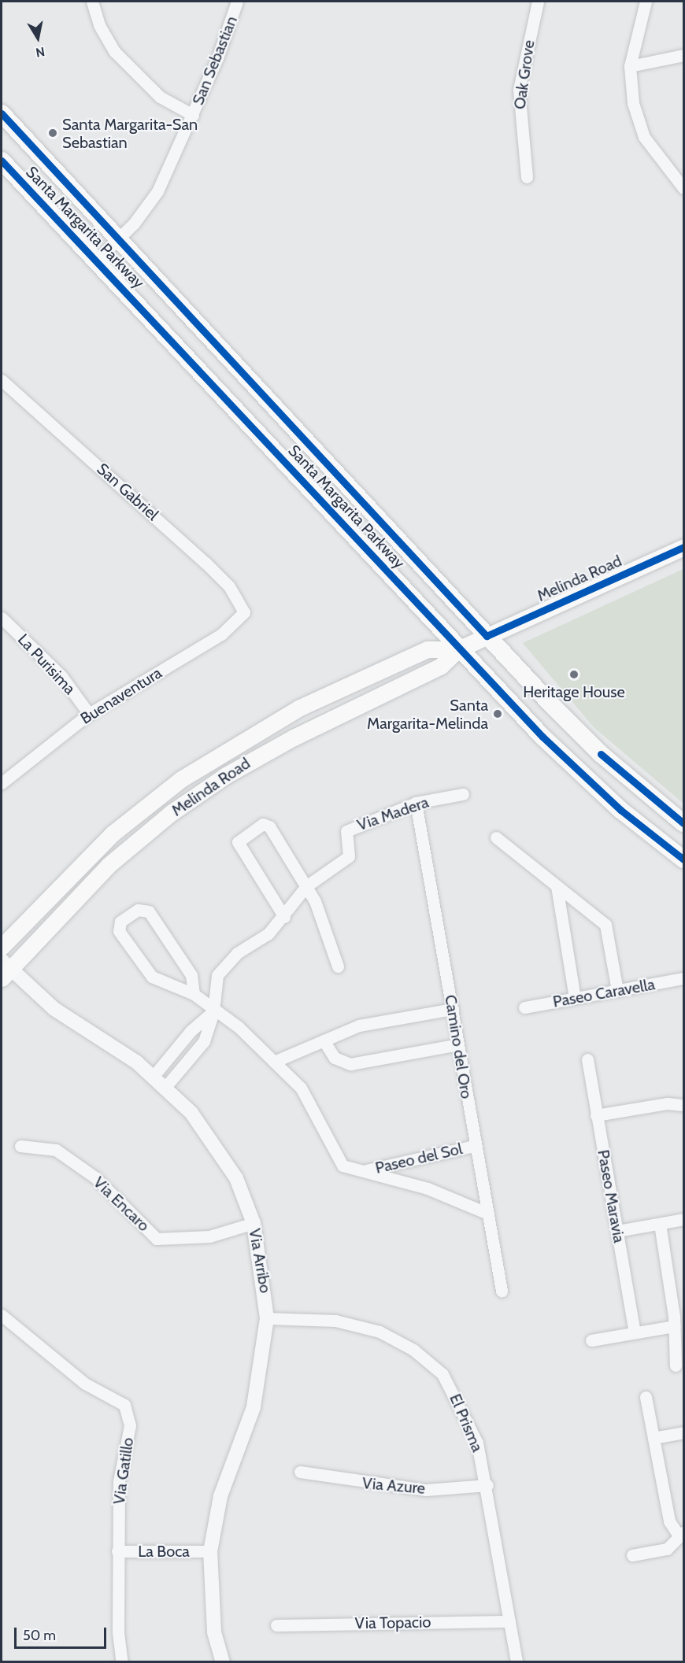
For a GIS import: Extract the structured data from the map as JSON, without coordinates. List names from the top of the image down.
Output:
{
  "streets": {
    "main road": ["Santa Margarita Parkway", "Melinda Road"],
    "street": [
      "San Sebastian",
      "Oak Grove",
      "San Gabriel",
      "La Purisima",
      "Buenaventura",
      "Via Madera",
      "Paseo Caravella",
      "Camino del Oro",
      "Paseo del Sol",
      "Paseo Maravia",
      "Via Encaro",
      "Via Arribo",
      "El Prisma",
      "Via Gatillo",
      "Via Azure",
      "La Boca",
      "Via Topacio"
    ]
  },
  "crossings": [
    ["San Sebastian", "Santa Margarita Parkway"],
    ["Santa Margarita Parkway", "Melinda Road"],
    ["San Gabriel", "Buenaventura"],
    ["Melinda Road", "Via Arribo"],
    ["La Purisima", "Buenaventura"],
    ["Via Madera", "Camino del Oro"],
    ["Via Madera", "Paseo del Sol"],
    ["Via Madera", "Via Arribo"],
    ["Camino del Oro", "Paseo del Sol"],
    ["Via Encaro", "Via Arribo"],
    ["Via Arribo", "El Prisma"],
    ["Via Arribo", "La Boca"],
    ["El Prisma", "Via Azure"],
    ["El Prisma", "Via Topacio"],
    ["Via Gatillo", "La Boca"]
  ],
  "places": ["Santa Margarita-San Sebastian", "Heritage House", "Santa Margarita-Melinda"],
  "scale_bar": "50 m",
  "north": "bottom"
}
